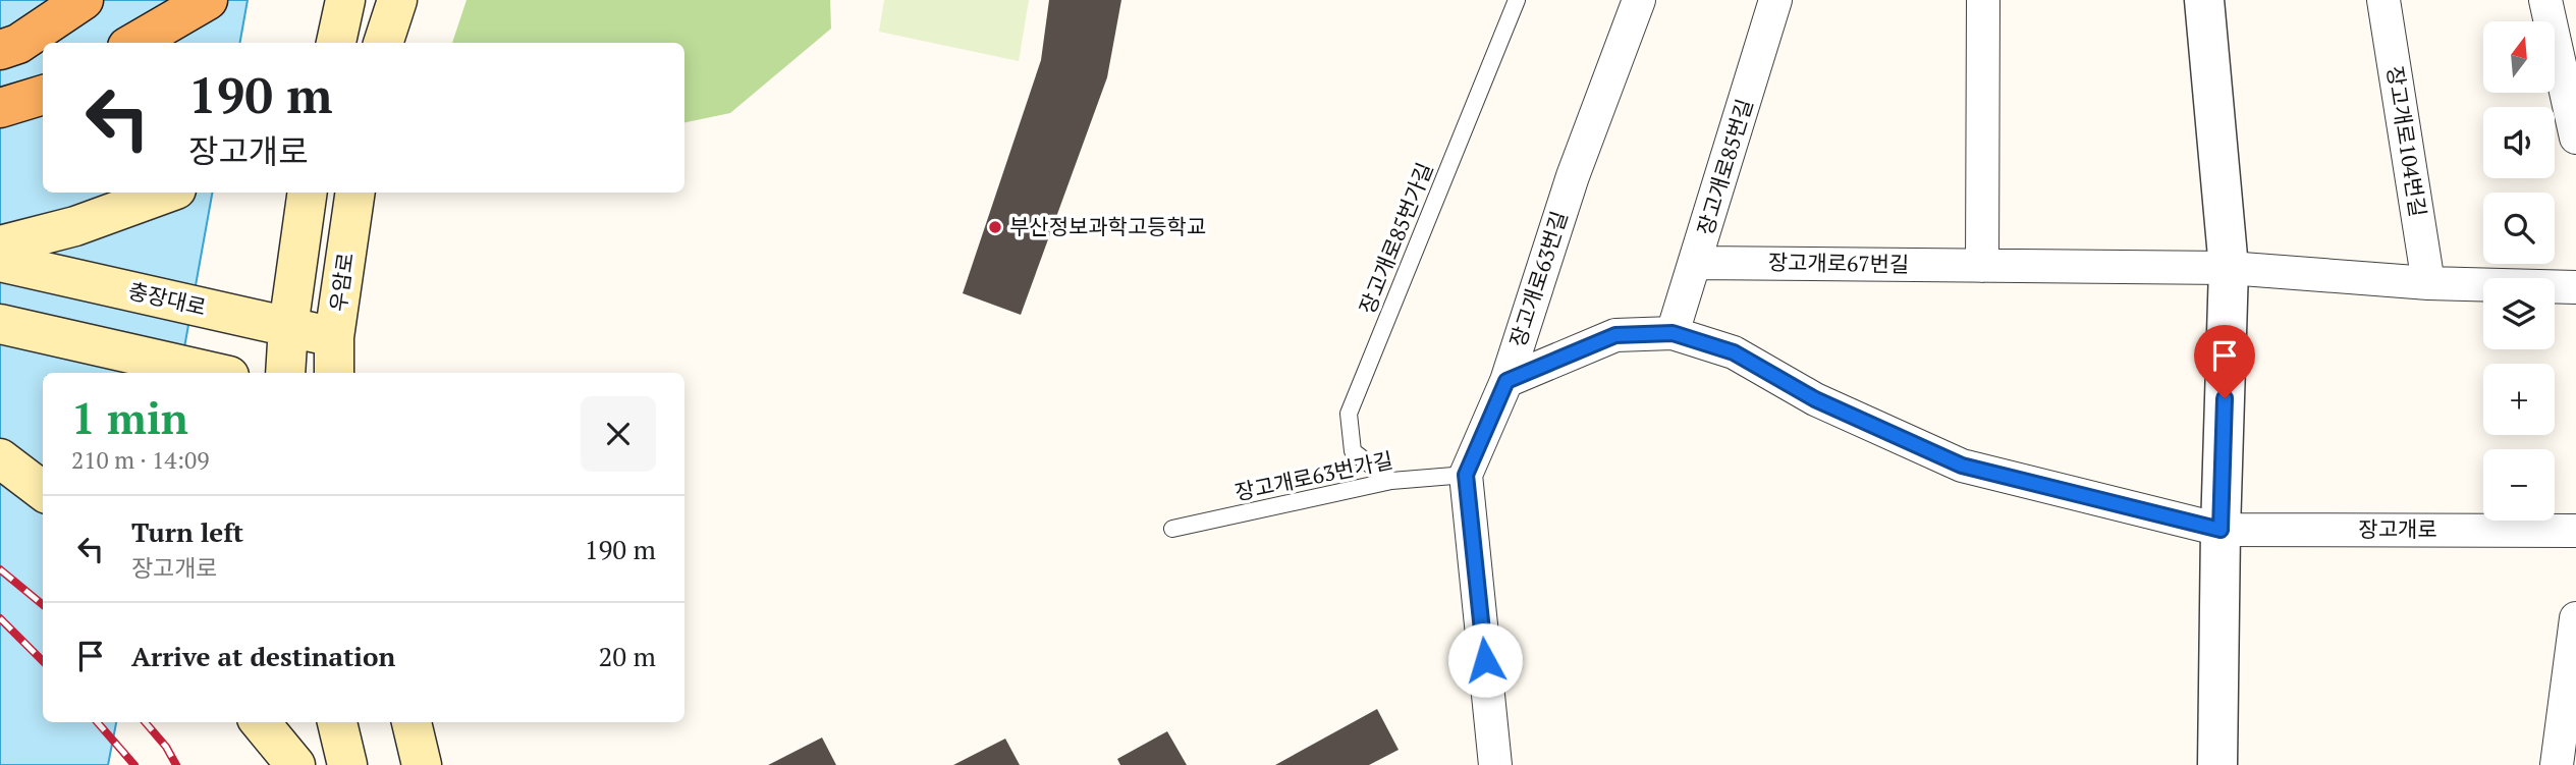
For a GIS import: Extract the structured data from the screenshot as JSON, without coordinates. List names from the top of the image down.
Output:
{
  "streets": {
    "main road": ["우암로", "충장대로"],
    "street": [
      "장고개로104번길",
      "장고개로85번길",
      "장고개로67번길",
      "장고개로63번길",
      "장고개로"
    ],
    "lane": ["장고개로85번가길", "장고개로63번가길"]
  },
  "crossings": [
    ["장고개로85번길", "장고개로67번길"],
    ["장고개로85번길", "장고개로63번길"],
    ["장고개로85번가길", "장고개로63번가길"],
    ["장고개로63번길", "장고개로63번가길"],
    ["장고개로63번길", "장고개로"],
    ["우암로", "충장대로"]
  ],
  "places": ["부산정보과학고등학교"],
  "north": "top",
  "page": {
    "map_buttons": ["+", "−"],
    "turn": ["190 m", "장고개로"],
    "heading": ["1 min", "210 m · 14:09"],
    "list": [
      {
        "name": "Turn left",
        "note": "장고개로",
        "value": "190 m"
      },
      {
        "name": "Arrive at destination",
        "value": "20 m"
      }
    ]
  }
}
